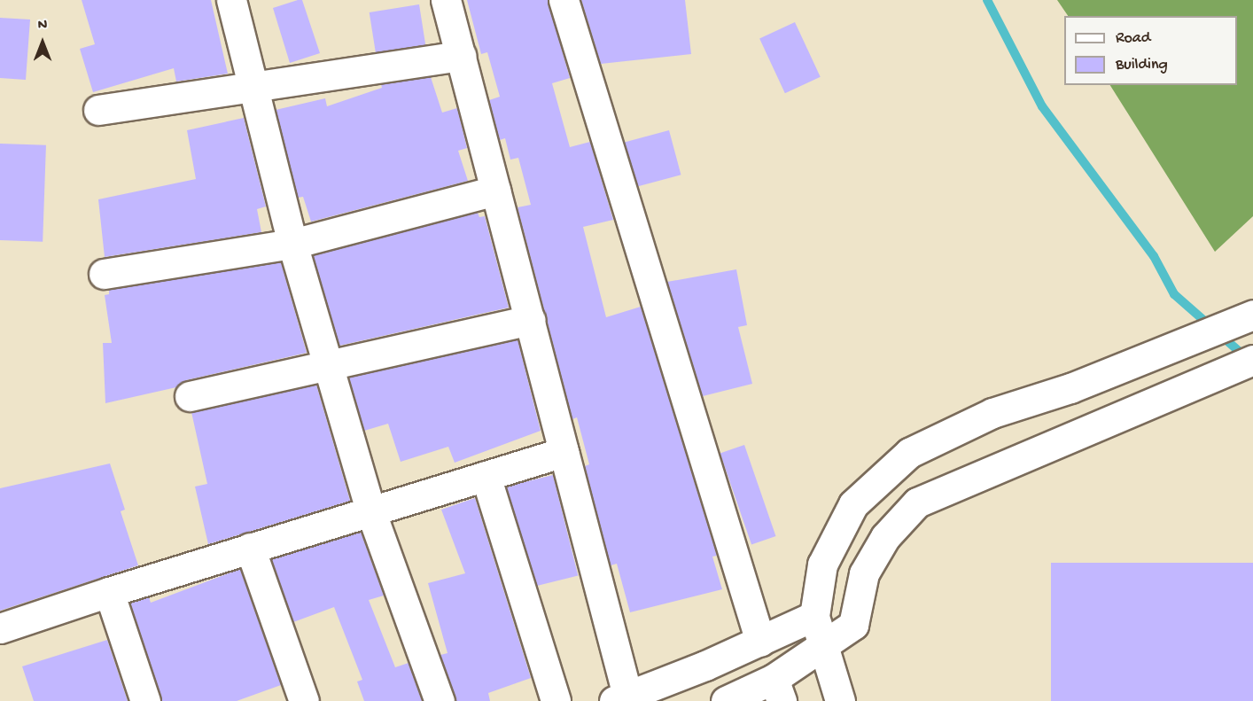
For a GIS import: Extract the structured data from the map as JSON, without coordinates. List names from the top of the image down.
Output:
{
  "legend": ["Road", "Building"],
  "north": "top"
}
